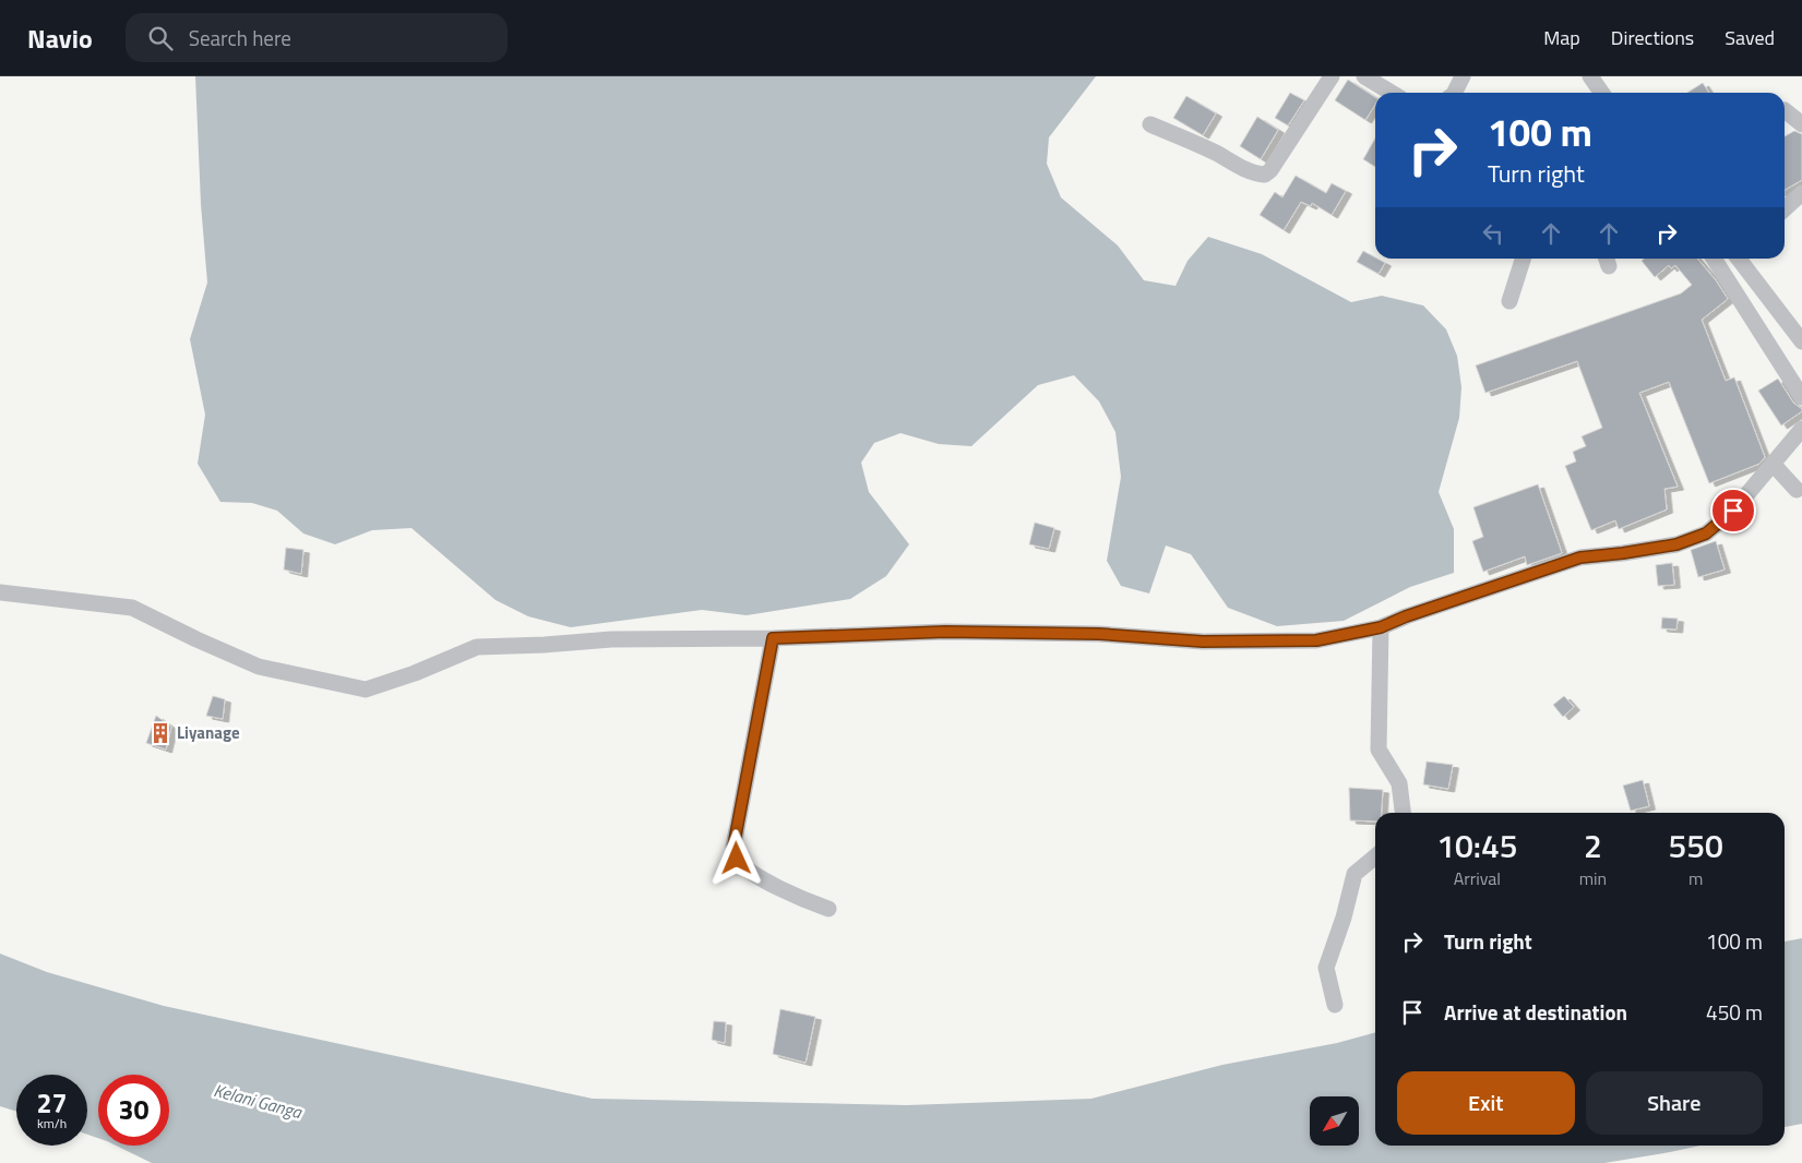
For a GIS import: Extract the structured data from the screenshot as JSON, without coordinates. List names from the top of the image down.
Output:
{
  "water": ["Kelani Ganga"],
  "places": {
    "building": ["Liyanage"]
  },
  "north": "bottom left",
  "page": {
    "header": "Navio",
    "search": "Search here",
    "nav": ["Map", "Directions", "Saved"],
    "turn": ["100 m", "Turn right"],
    "eta": [
      "10:45",
      "Arrival",
      "2",
      "min",
      "550",
      "m"
    ],
    "list": [
      {
        "name": "Turn right",
        "value": "100 m"
      },
      {
        "name": "Arrive at destination",
        "value": "450 m"
      }
    ],
    "buttons": ["Exit", "Share"],
    "speed": "27 km/h",
    "limit": "30"
  }
}
